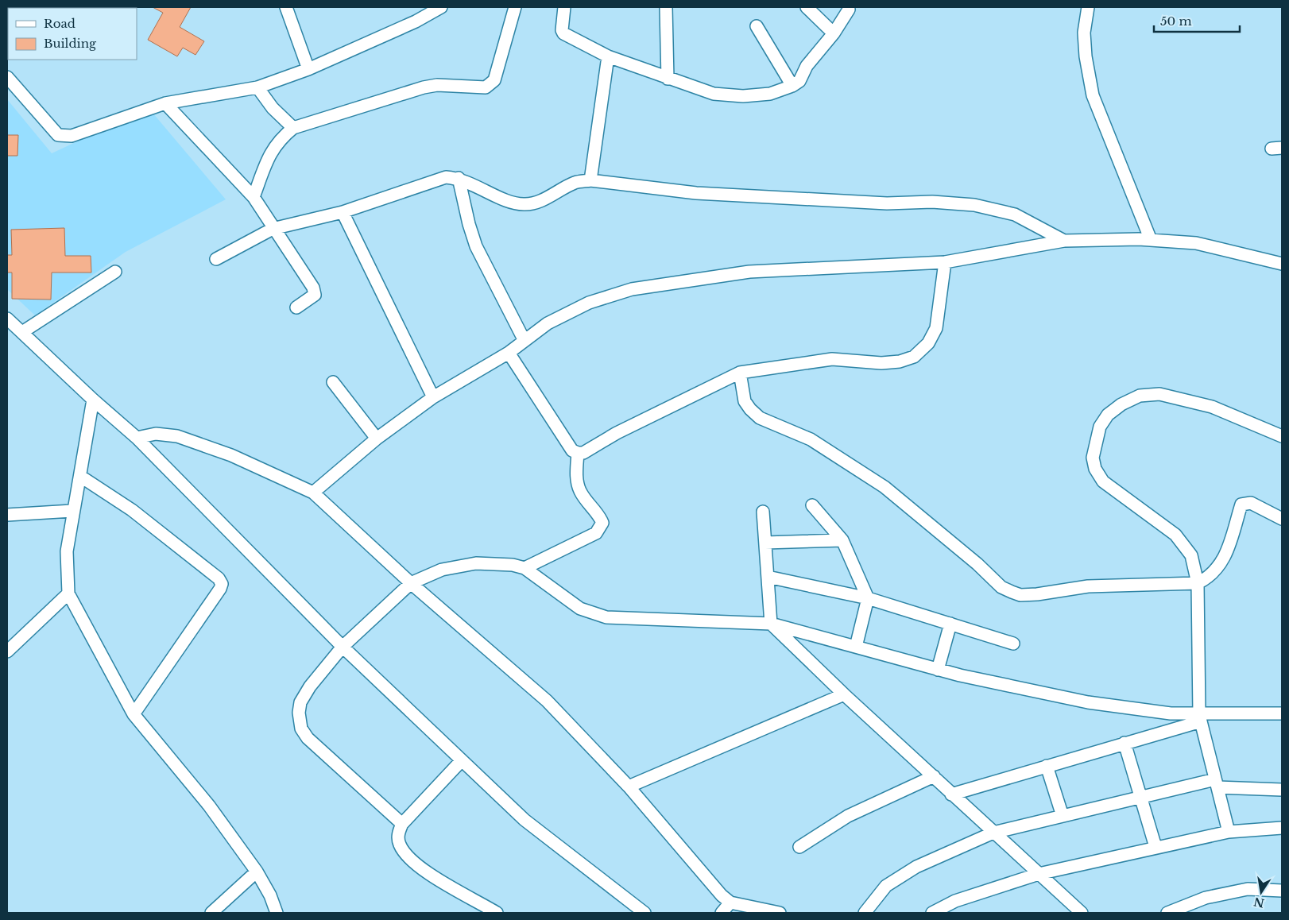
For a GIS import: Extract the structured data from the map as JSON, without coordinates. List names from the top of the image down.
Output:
{
  "legend": ["Road", "Building"],
  "scale_bar": "50 m",
  "north": "bottom"
}
